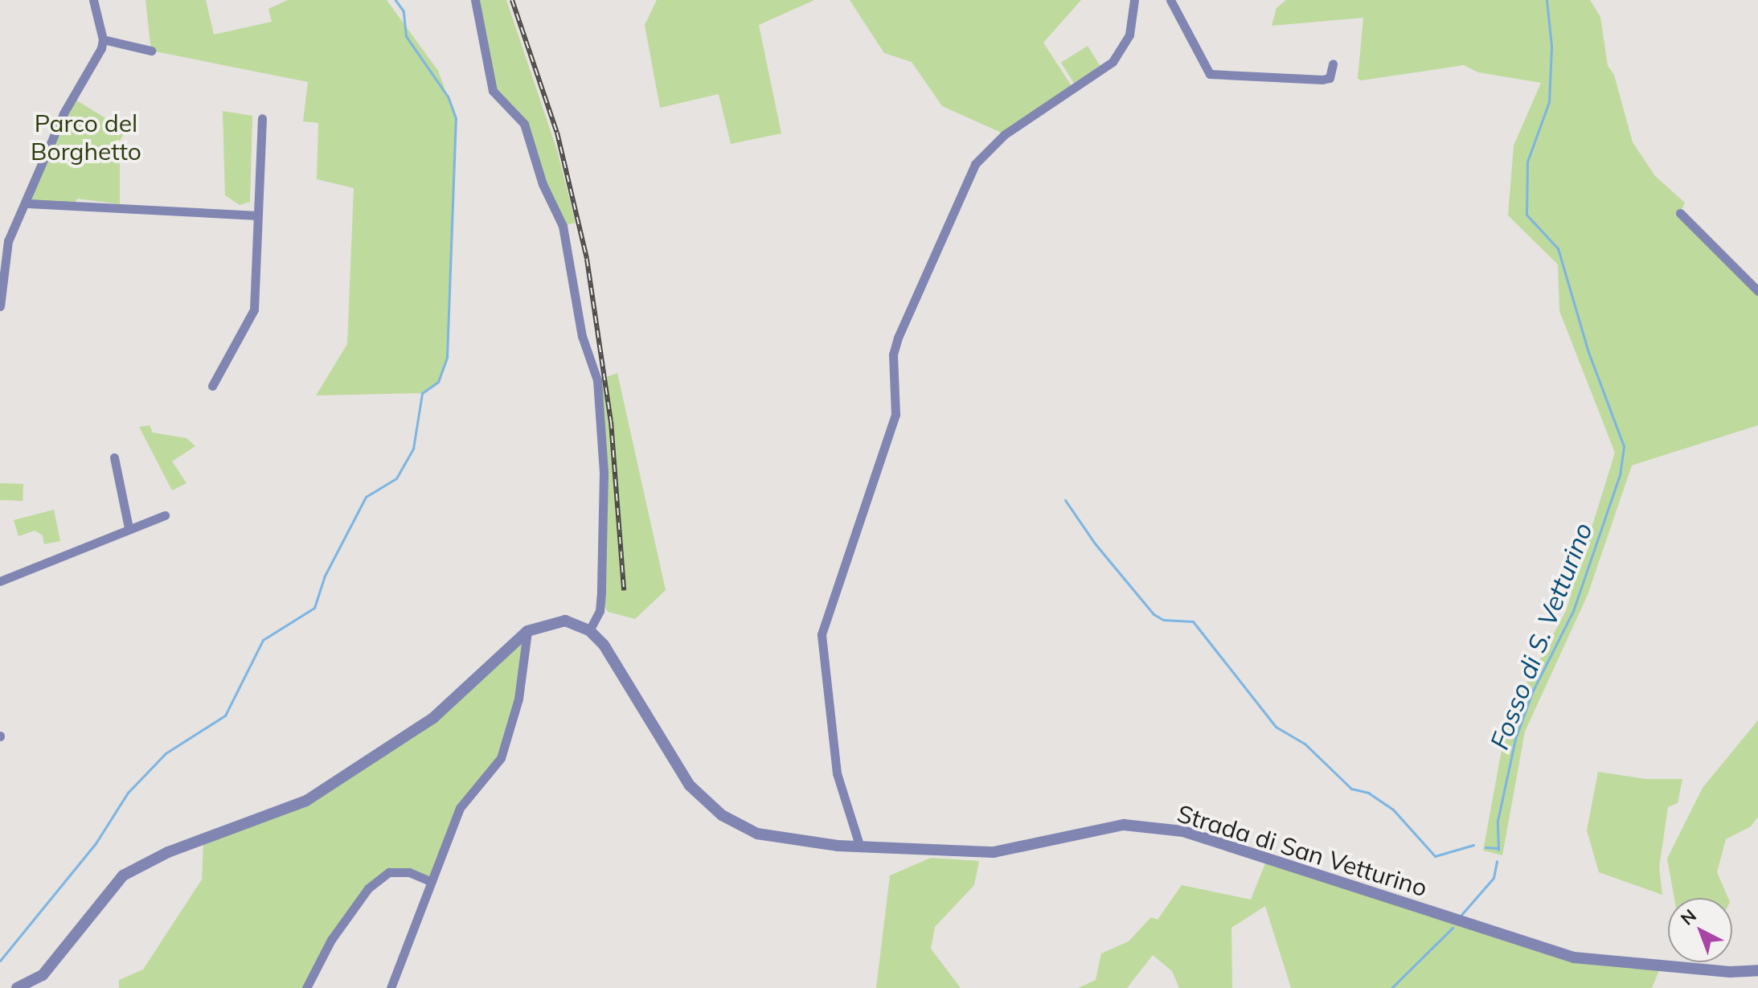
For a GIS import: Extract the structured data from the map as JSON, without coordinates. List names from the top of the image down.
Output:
{
  "streets": {
    "street": ["Strada di San Vetturino"]
  },
  "water": ["Fosso di S. Vetturino"],
  "parks": ["Parco del Borghetto"],
  "north": "top left"
}
